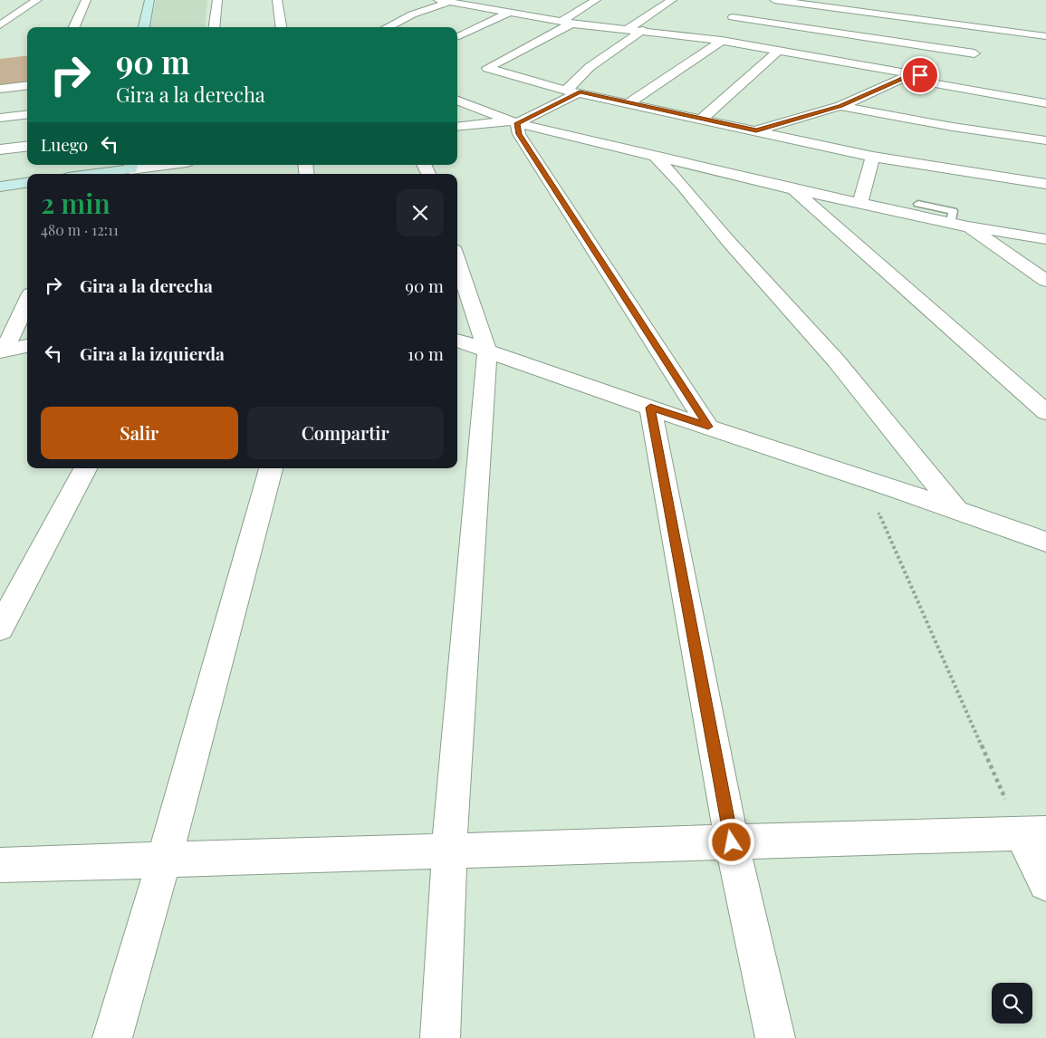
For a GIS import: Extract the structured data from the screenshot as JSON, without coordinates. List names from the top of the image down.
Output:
{
  "page": {
    "turn": ["90 m", "Gira a la derecha"],
    "then": "Luego",
    "heading": ["2 min", "480 m · 12:11"],
    "list": [
      {
        "name": "Gira a la derecha",
        "value": "90 m"
      },
      {
        "name": "Gira a la izquierda",
        "value": "10 m"
      }
    ],
    "buttons": ["Salir", "Compartir"]
  }
}
